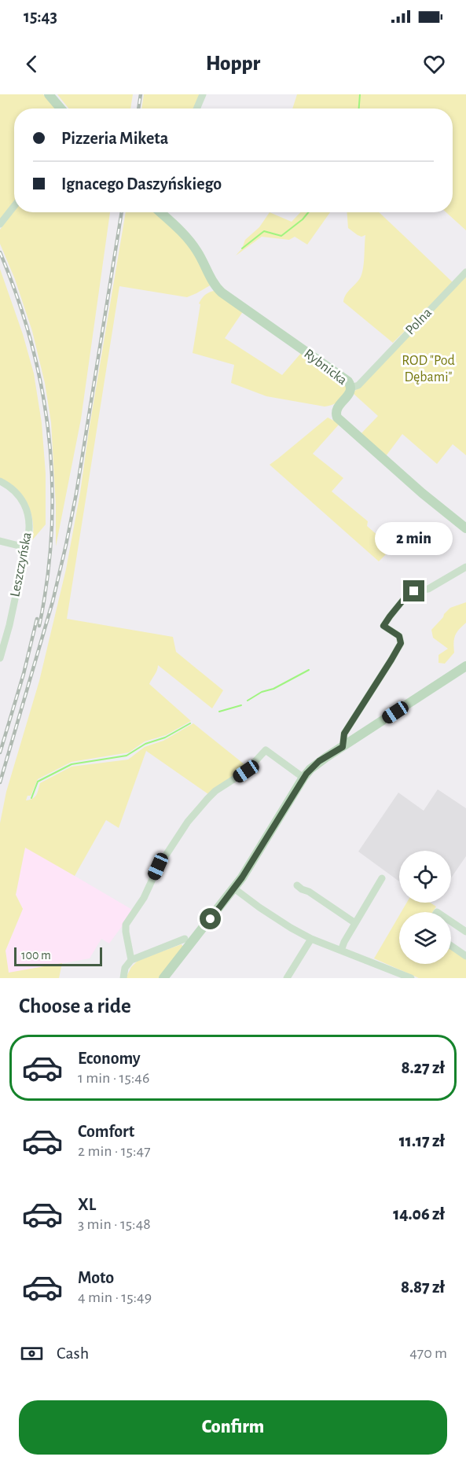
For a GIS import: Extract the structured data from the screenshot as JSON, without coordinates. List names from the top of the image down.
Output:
{
  "streets": {
    "street": ["Polna", "Rybnicka", "Leszczyńska"]
  },
  "crossings": [
    ["Polna", "Rybnicka"]
  ],
  "parks": ["ROD \"Pod Dębami\""],
  "scale_bar": "100 m",
  "page": {
    "status": "15:43",
    "header": "Hoppr",
    "banner": ["Pizzeria Miketa", "Ignacego Daszyńskiego"],
    "bubble": "2 min",
    "scale": "100 m",
    "heading": "Choose a ride",
    "list": [
      {
        "name": "Economy",
        "note": "1 min · 15:46",
        "value": "8.27 zł"
      },
      {
        "name": "Comfort",
        "note": "2 min · 15:47",
        "value": "11.17 zł"
      },
      {
        "name": "XL",
        "note": "3 min · 15:48",
        "value": "14.06 zł"
      },
      {
        "name": "Moto",
        "note": "4 min · 15:49",
        "value": "8.87 zł"
      }
    ],
    "pay": ["Cash", "470 m"],
    "buttons": "Confirm"
  }
}
